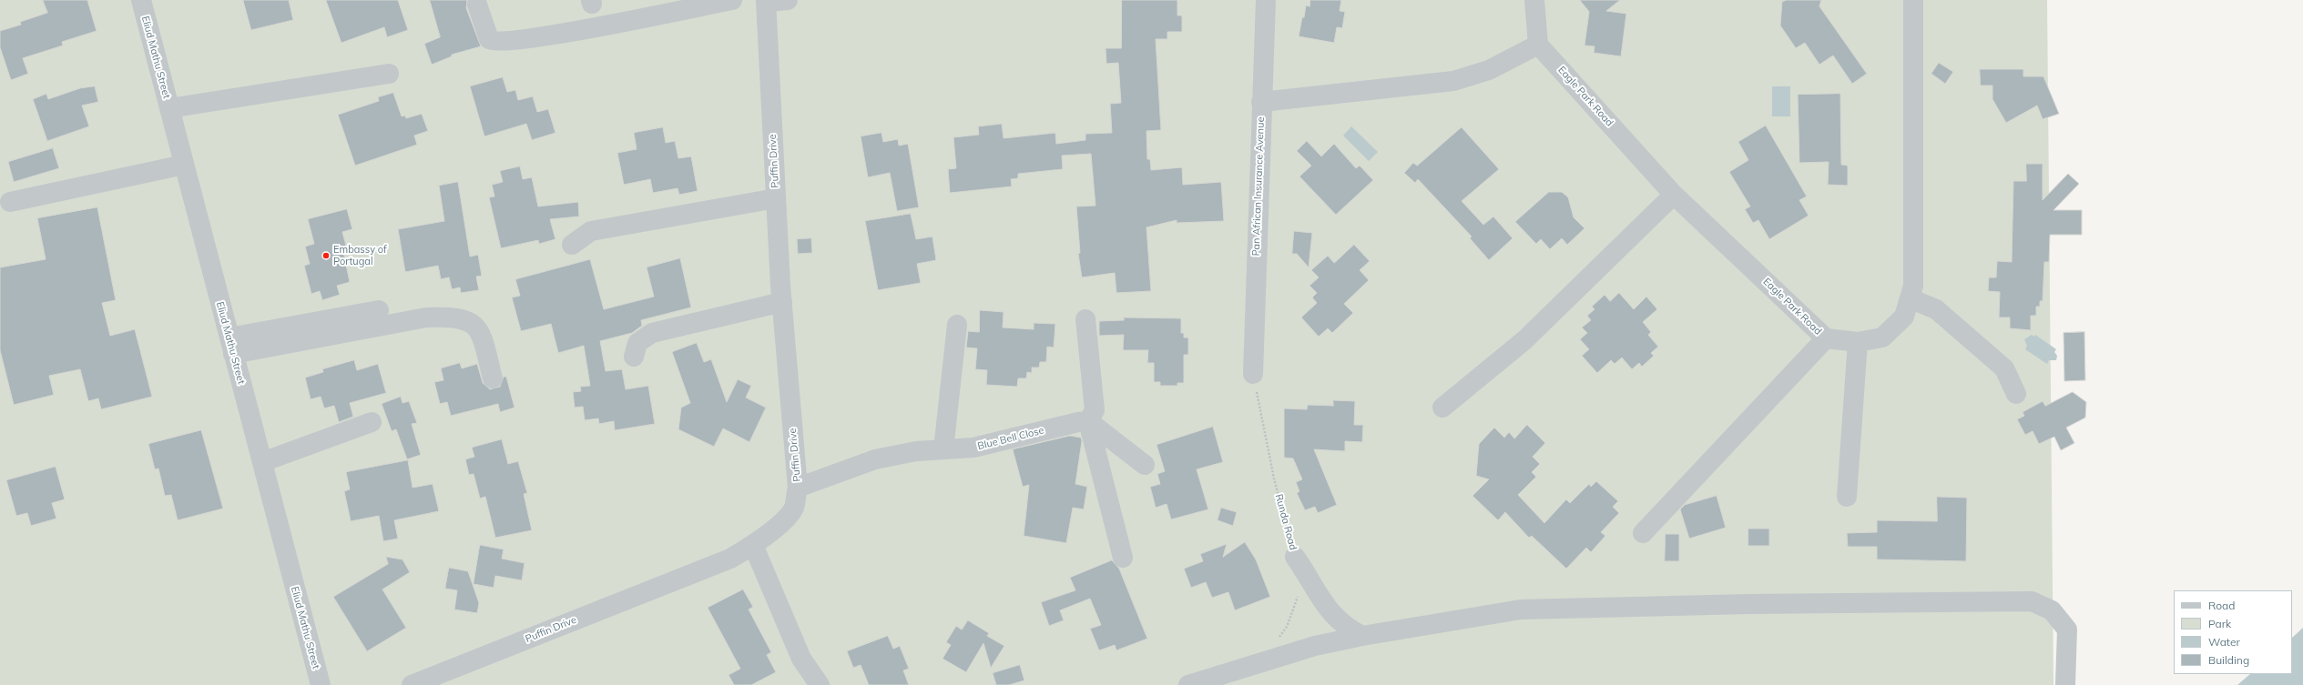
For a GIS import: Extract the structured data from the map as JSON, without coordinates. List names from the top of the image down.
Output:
{
  "streets": {
    "street": [
      "Eliud Mathu Street",
      "Eagle Park Road",
      "Puffin Drive",
      "Pan African Insurance Avenue",
      "Blue Bell Close"
    ],
    "path": ["Runda Road"]
  },
  "crossings": [
    ["Puffin Drive", "Blue Bell Close"],
    ["Pan African Insurance Avenue", "Runda Road"]
  ],
  "places": ["Embassy of Portugal"],
  "legend": [
    "Road",
    "Park",
    "Water",
    "Building"
  ]
}
